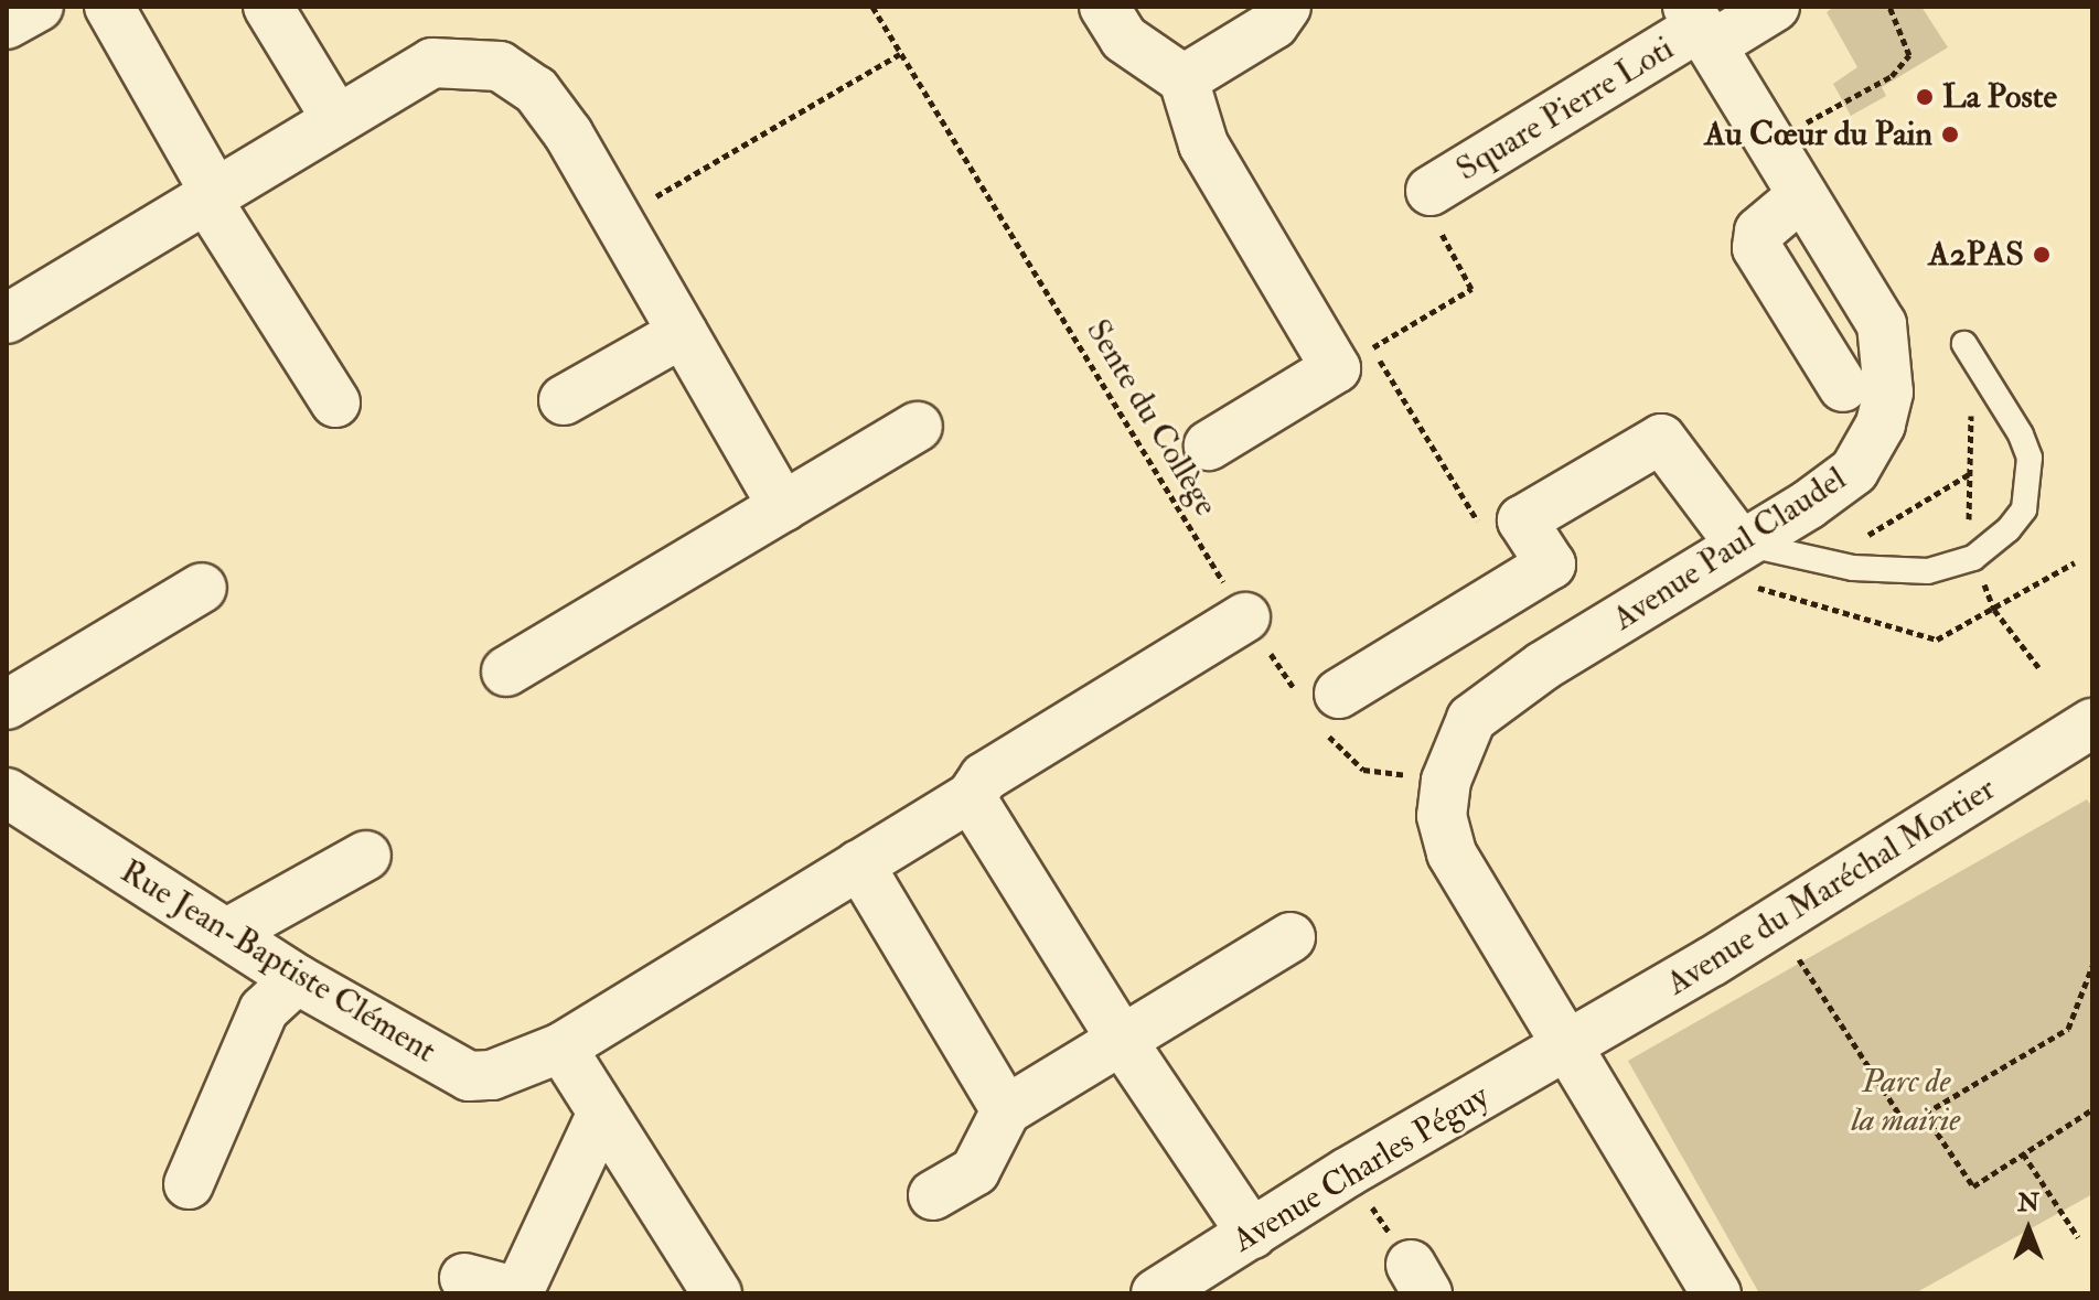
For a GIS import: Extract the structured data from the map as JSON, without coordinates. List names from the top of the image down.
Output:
{
  "streets": {
    "street": [
      "Square Pierre Loti",
      "Avenue Paul Claudel",
      "Avenue du Maréchal Mortier",
      "Rue Jean-Baptiste Clément",
      "Avenue Charles Péguy"
    ],
    "path": ["Sente du Collège"]
  },
  "crossings": [
    ["Square Pierre Loti", "Avenue Paul Claudel"],
    ["Sente du Collège", "Avenue Paul Claudel"],
    ["Sente du Collège", "Rue Jean-Baptiste Clément"],
    ["Avenue Paul Claudel", "Avenue du Maréchal Mortier"],
    ["Avenue Paul Claudel", "Avenue Charles Péguy"],
    ["Avenue du Maréchal Mortier", "Avenue Charles Péguy"]
  ],
  "parks": ["Parc de la mairie"],
  "places": ["La Poste", "Au Cœur du Pain", "A2PAS"],
  "north": "top"
}
